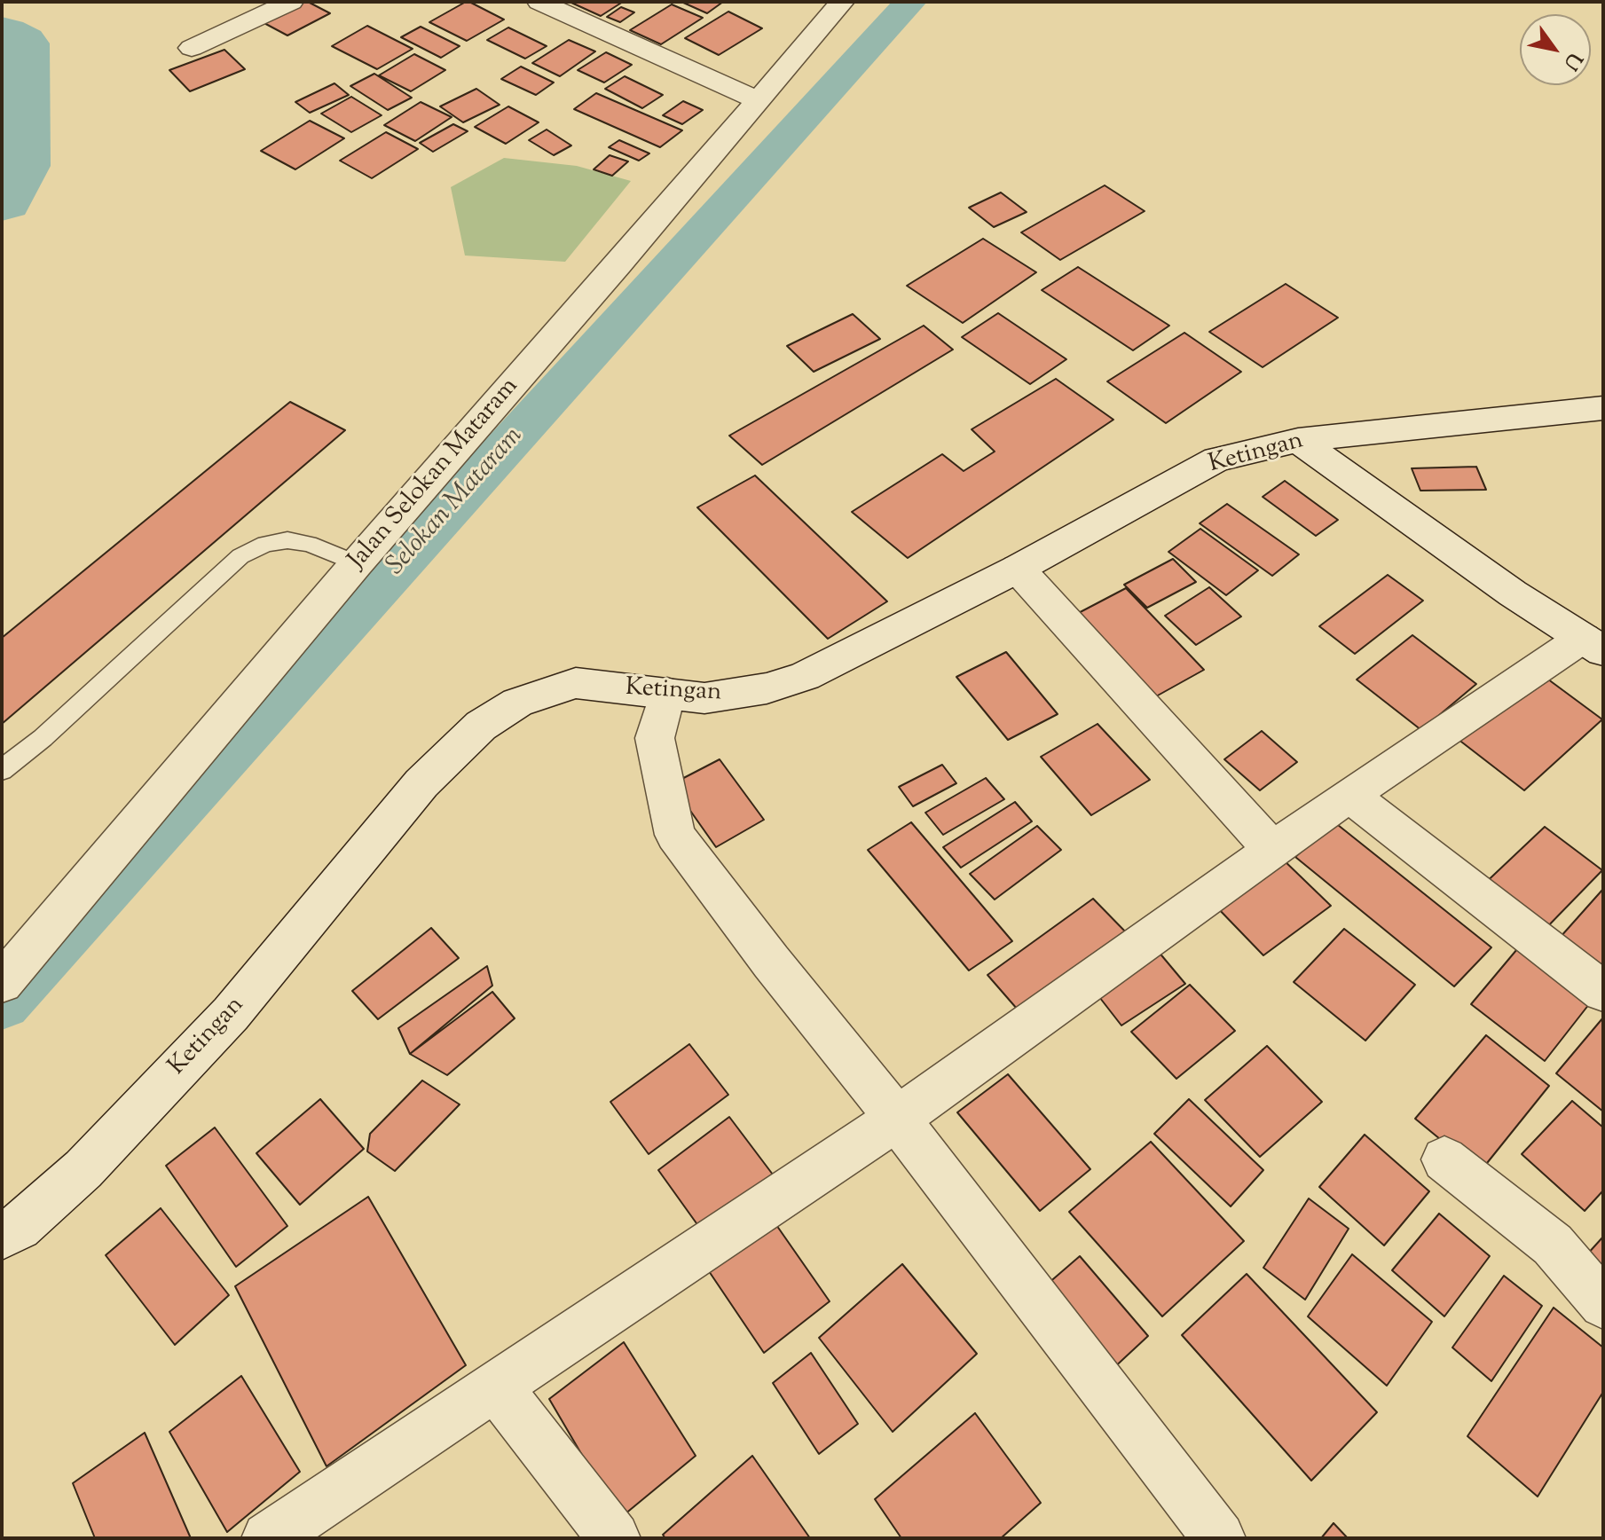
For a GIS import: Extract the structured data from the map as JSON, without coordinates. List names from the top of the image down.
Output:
{
  "streets": {
    "street": ["Ketingan", "Jalan Selokan Mataram"]
  },
  "water": ["Selokan Mataram"],
  "north": "bottom right"
}
